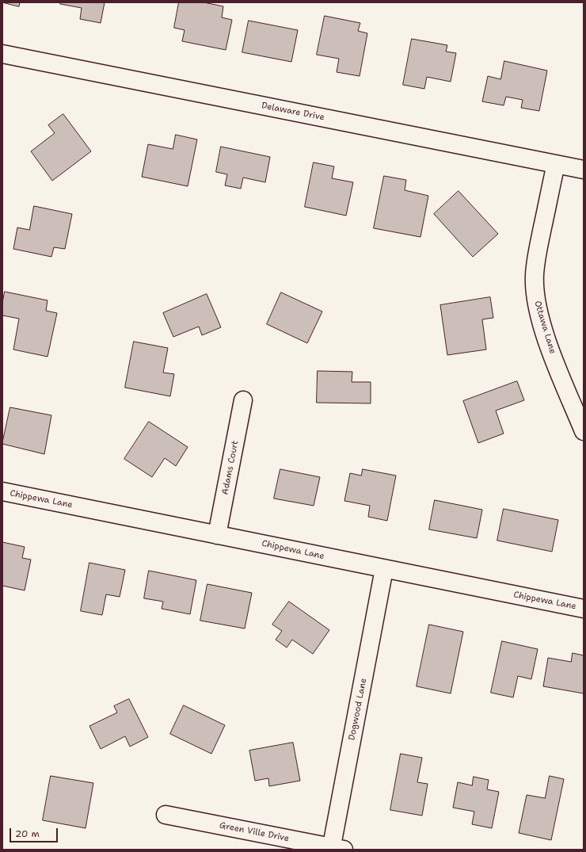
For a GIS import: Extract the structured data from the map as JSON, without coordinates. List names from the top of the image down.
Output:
{
  "streets": {
    "street": [
      "Delaware Drive",
      "Ottawa Lane",
      "Adams Court",
      "Chippewa Lane",
      "Dogwood Lane",
      "Green Ville Drive"
    ]
  },
  "crossings": [
    ["Delaware Drive", "Ottawa Lane"],
    ["Adams Court", "Chippewa Lane"],
    ["Chippewa Lane", "Dogwood Lane"],
    ["Dogwood Lane", "Green Ville Drive"]
  ],
  "scale_bar": "20 m"
}
